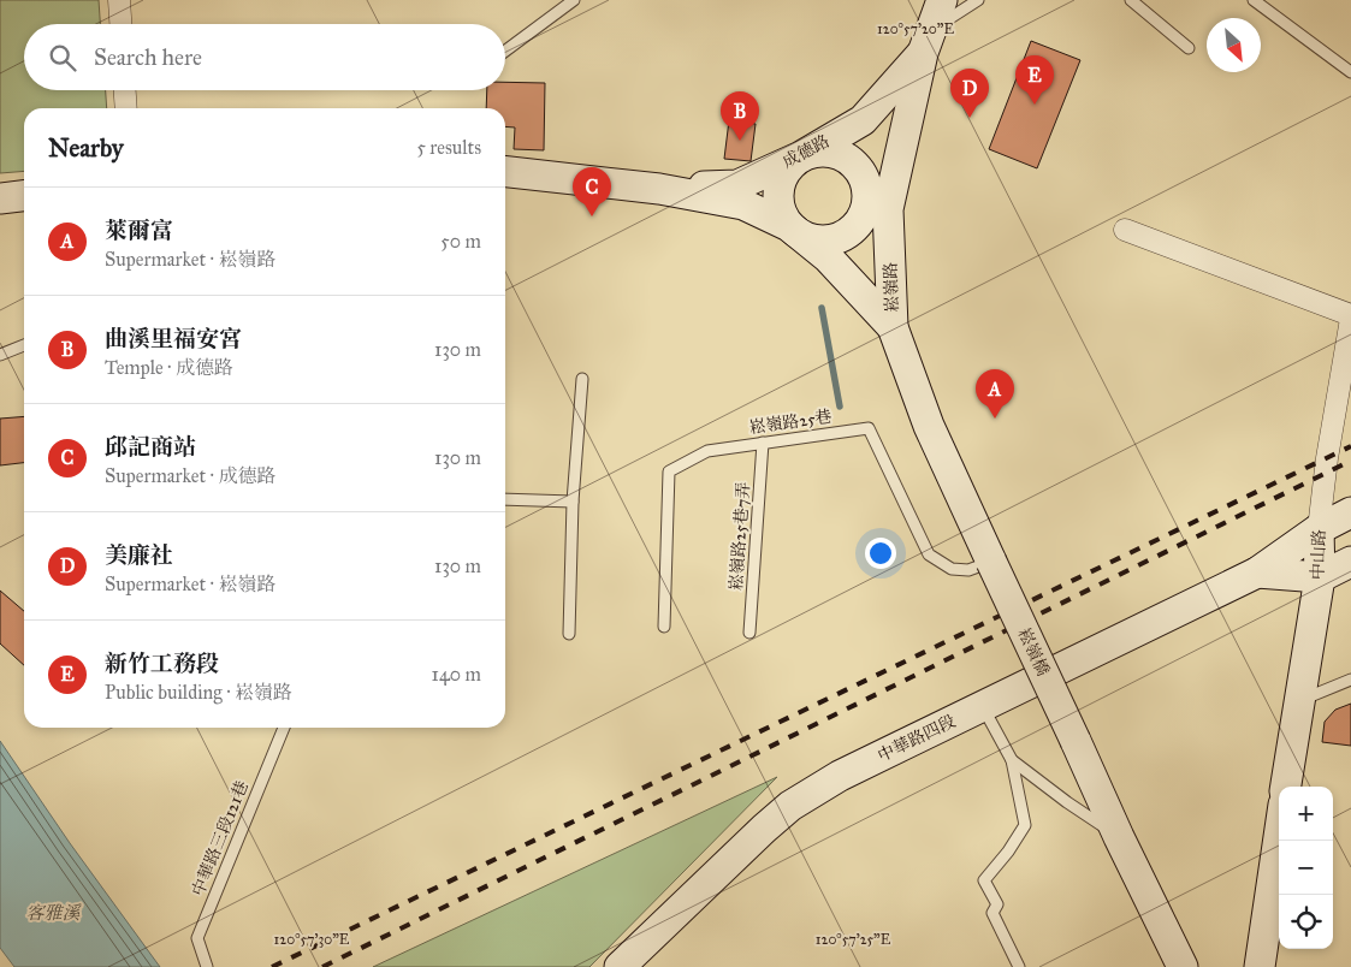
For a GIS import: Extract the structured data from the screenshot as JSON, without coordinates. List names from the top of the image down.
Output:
{
  "streets": {
    "street": [
      "成德路",
      "崧嶺路",
      "中山路",
      "崧嶺橋",
      "中華路四段"
    ],
    "lane": ["崧嶺路25巷", "崧嶺路25巷7弄", "中華路三段121巷"]
  },
  "crossings": [
    ["成德路", "崧嶺路"],
    ["崧嶺路", "崧嶺路25巷"],
    ["崧嶺路", "崧嶺橋"],
    ["崧嶺路25巷", "崧嶺路25巷7弄"],
    ["崧嶺路25巷", "崧嶺橋"],
    ["中山路", "中華路四段"]
  ],
  "water": ["客雅溪"],
  "north": "bottom right",
  "page": {
    "search": "Search here",
    "pins": [
      "E",
      "D",
      "B",
      "C",
      "A"
    ],
    "heading": ["Nearby", "5 results"],
    "list": [
      {
        "mark": "A",
        "name": "萊爾富",
        "note": "Supermarket · 崧嶺路",
        "value": "50 m"
      },
      {
        "mark": "B",
        "name": "曲溪里福安宮",
        "note": "Temple · 成德路",
        "value": "130 m"
      },
      {
        "mark": "C",
        "name": "邱記商站",
        "note": "Supermarket · 成德路",
        "value": "130 m"
      },
      {
        "mark": "D",
        "name": "美廉社",
        "note": "Supermarket · 崧嶺路",
        "value": "130 m"
      },
      {
        "mark": "E",
        "name": "新竹工務段",
        "note": "Public building · 崧嶺路",
        "value": "140 m"
      }
    ],
    "map_buttons": ["+", "−"]
  },
  "coordinates": ["120°57'20\"E", "120°57'30\"E", "120°57'25\"E"]
}
